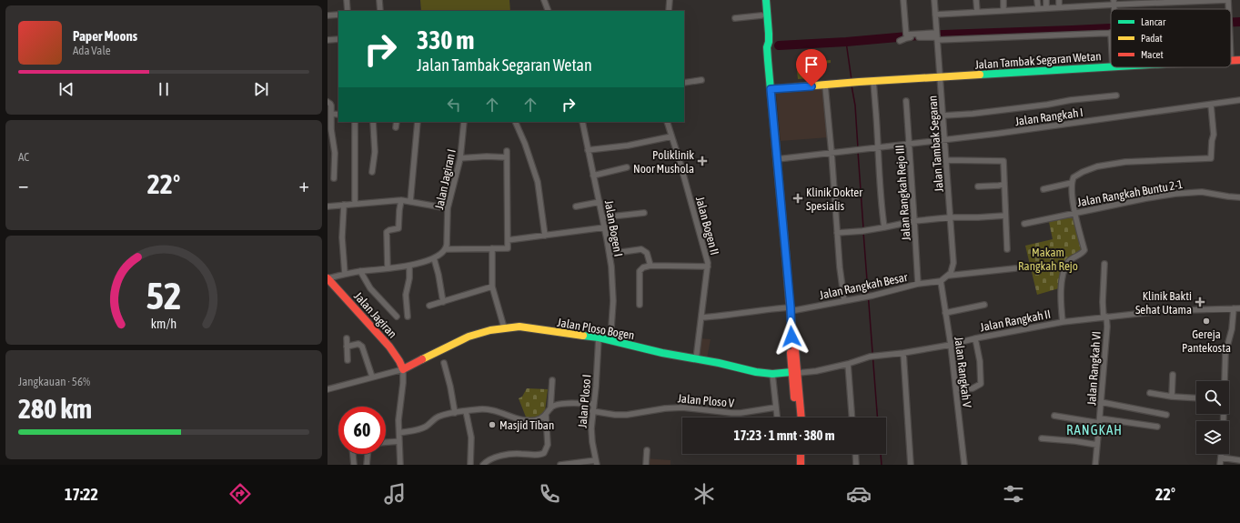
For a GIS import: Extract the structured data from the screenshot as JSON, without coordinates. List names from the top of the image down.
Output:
{
  "streets": {
    "street": [
      "Jalan Tambak Segaran Wetan",
      "Jalan Rangkah I",
      "Jalan Tambak Segaran",
      "Jalan Jagiran I",
      "Jalan Rangkah Rejo III",
      "Jalan Rangkah Buntu 2-1",
      "Jalan Bogen II",
      "Jalan Bogen I",
      "Jalan Rangkah Besar",
      "Jalan Jagiran",
      "Jalan Rangkah II",
      "Jalan Ploso Bogen",
      "Jalan Rangkah VI",
      "Jalan Rangkah V",
      "Jalan Ploso V",
      "Jalan Ploso I"
    ]
  },
  "crossings": [
    ["Jalan Tambak Segaran Wetan", "Jalan Tambak Segaran"],
    ["Jalan Rangkah I", "Jalan Tambak Segaran"],
    ["Jalan Rangkah I", "Jalan Rangkah Rejo III"],
    ["Jalan Rangkah Rejo III", "Jalan Rangkah Besar"],
    ["Jalan Bogen II", "Jalan Rangkah Besar"],
    ["Jalan Bogen II", "Jalan Ploso Bogen"],
    ["Jalan Bogen I", "Jalan Ploso Bogen"],
    ["Jalan Rangkah Besar", "Jalan Rangkah V"],
    ["Jalan Jagiran", "Jalan Ploso Bogen"],
    ["Jalan Rangkah II", "Jalan Ploso Bogen"],
    ["Jalan Rangkah II", "Jalan Rangkah VI"],
    ["Jalan Rangkah II", "Jalan Rangkah V"],
    ["Jalan Ploso Bogen", "Jalan Ploso I"],
    ["Jalan Ploso V", "Jalan Ploso I"]
  ],
  "districts": ["RANGKAH"],
  "parks": ["Makam Rangkah Rejo"],
  "places": {
    "health": ["Poliklinik Noor Mushola", "Klinik Dokter Spesialis", "Klinik Bakti Sehat Utama"],
    "other": ["Gereja Pantekosta", "Masjid Tiban"]
  },
  "legend": ["Lancar", "Padat", "Macet"],
  "page": {
    "turn": ["330 m", "Jalan Tambak Segaran Wetan"],
    "song": ["Paper Moons", "Ada Vale"],
    "tile": [
      "AC",
      ["Jangkauan · 56%", "280 km"]
    ],
    "heat": ["−", "22°", "+"],
    "limit": "60",
    "trip": "17:23 · 1 mnt · 380 m",
    "tabs": ["17:22", "22°"],
    "gauge": ["52", "km/h"]
  }
}
